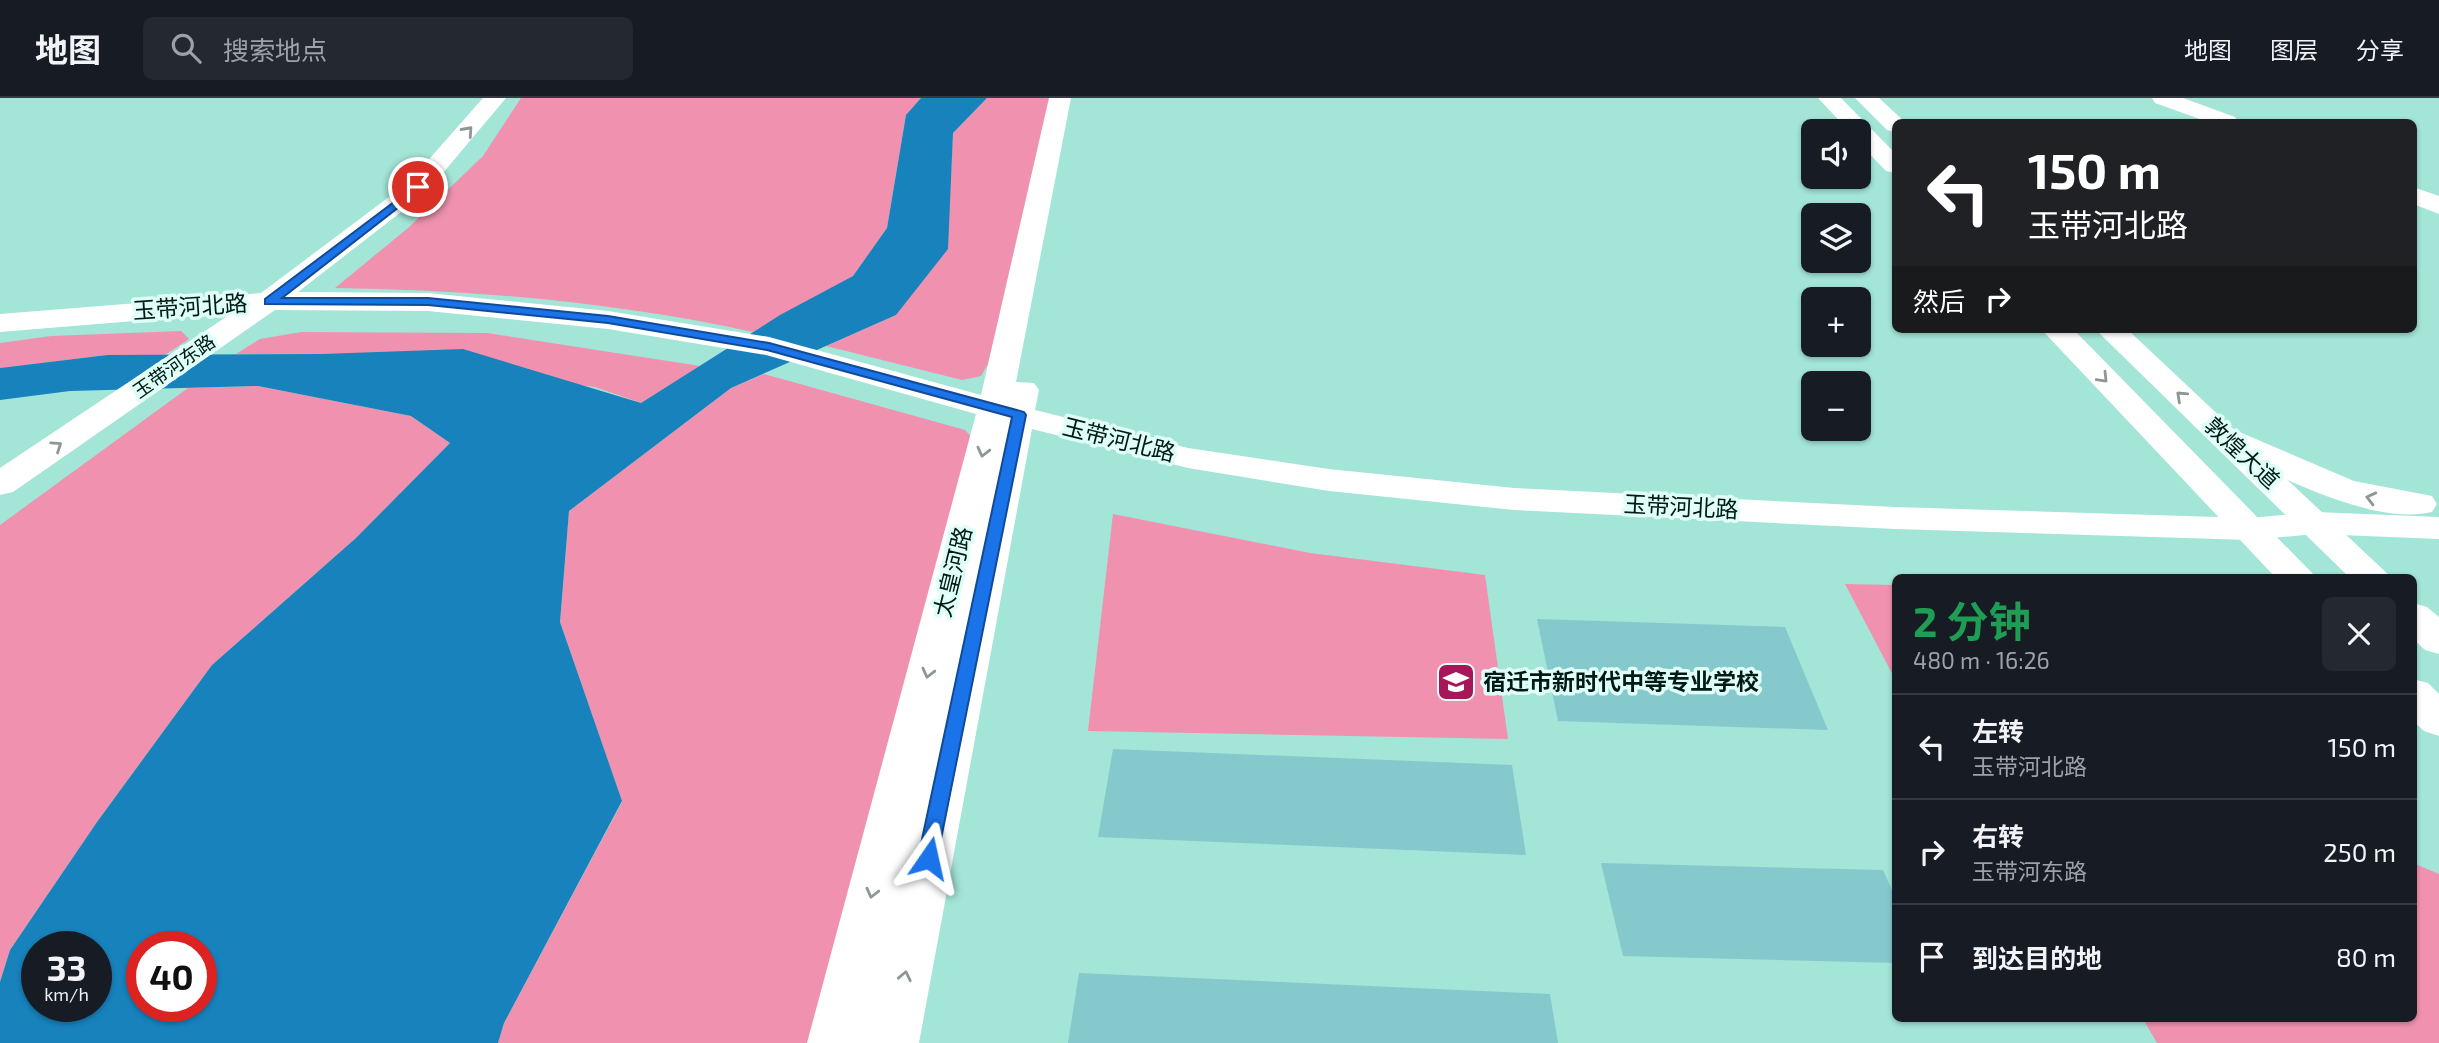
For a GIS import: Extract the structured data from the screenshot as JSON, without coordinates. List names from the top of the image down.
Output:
{
  "streets": {
    "street": [
      "玉带河北路",
      "玉带河东路",
      "敦煌大道",
      "太皇河路"
    ]
  },
  "crossings": [
    ["玉带河北路", "玉带河东路"],
    ["玉带河北路", "敦煌大道"],
    ["玉带河北路", "太皇河路"]
  ],
  "one_way": ["玉带河东路"],
  "places": {
    "school or university": ["宿迁市新时代中等专业学校"]
  },
  "page": {
    "header": "地图",
    "search": "搜索地点",
    "nav": ["地图", "图层", "分享"],
    "map_buttons": ["+", "−"],
    "turn": ["150 m", "玉带河北路"],
    "then": "然后",
    "heading": ["2 分钟", "480 m · 16:26"],
    "list": [
      {
        "name": "左转",
        "note": "玉带河北路",
        "value": "150 m"
      },
      {
        "name": "右转",
        "note": "玉带河东路",
        "value": "250 m"
      },
      {
        "name": "到达目的地",
        "value": "80 m"
      }
    ],
    "speed": "33 km/h",
    "limit": "40"
  }
}
